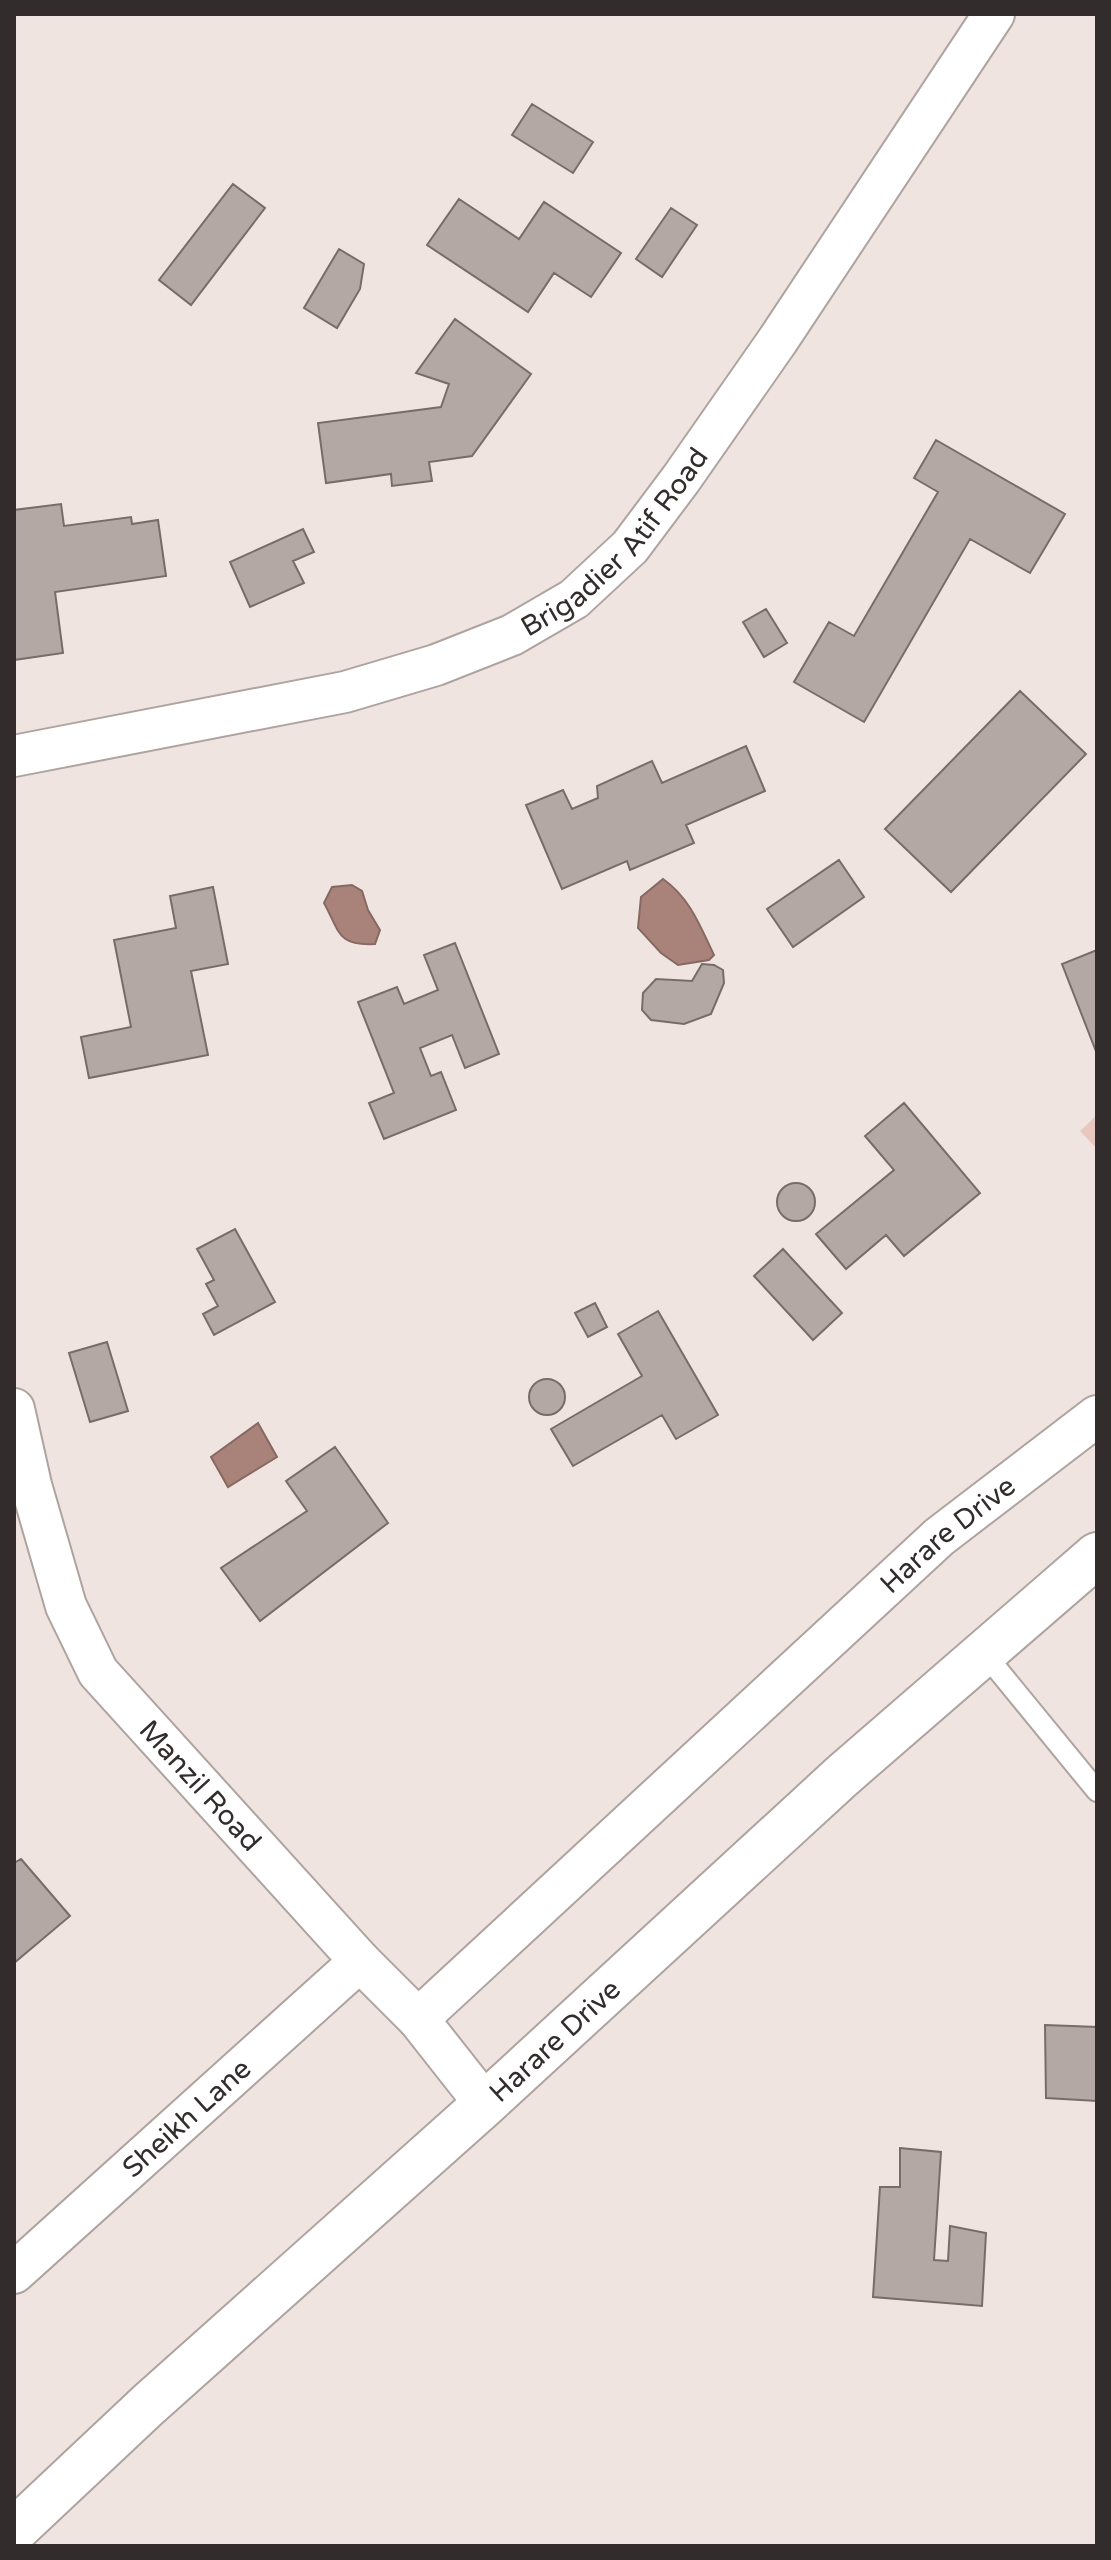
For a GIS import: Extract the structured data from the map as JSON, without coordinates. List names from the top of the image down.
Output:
{
  "streets": {
    "main road": ["Harare Drive"],
    "street": ["Brigadier Atif Road", "Manzil Road", "Sheikh Lane"]
  },
  "crossings": [
    ["Harare Drive", "Manzil Road"],
    ["Manzil Road", "Sheikh Lane"]
  ]
}
